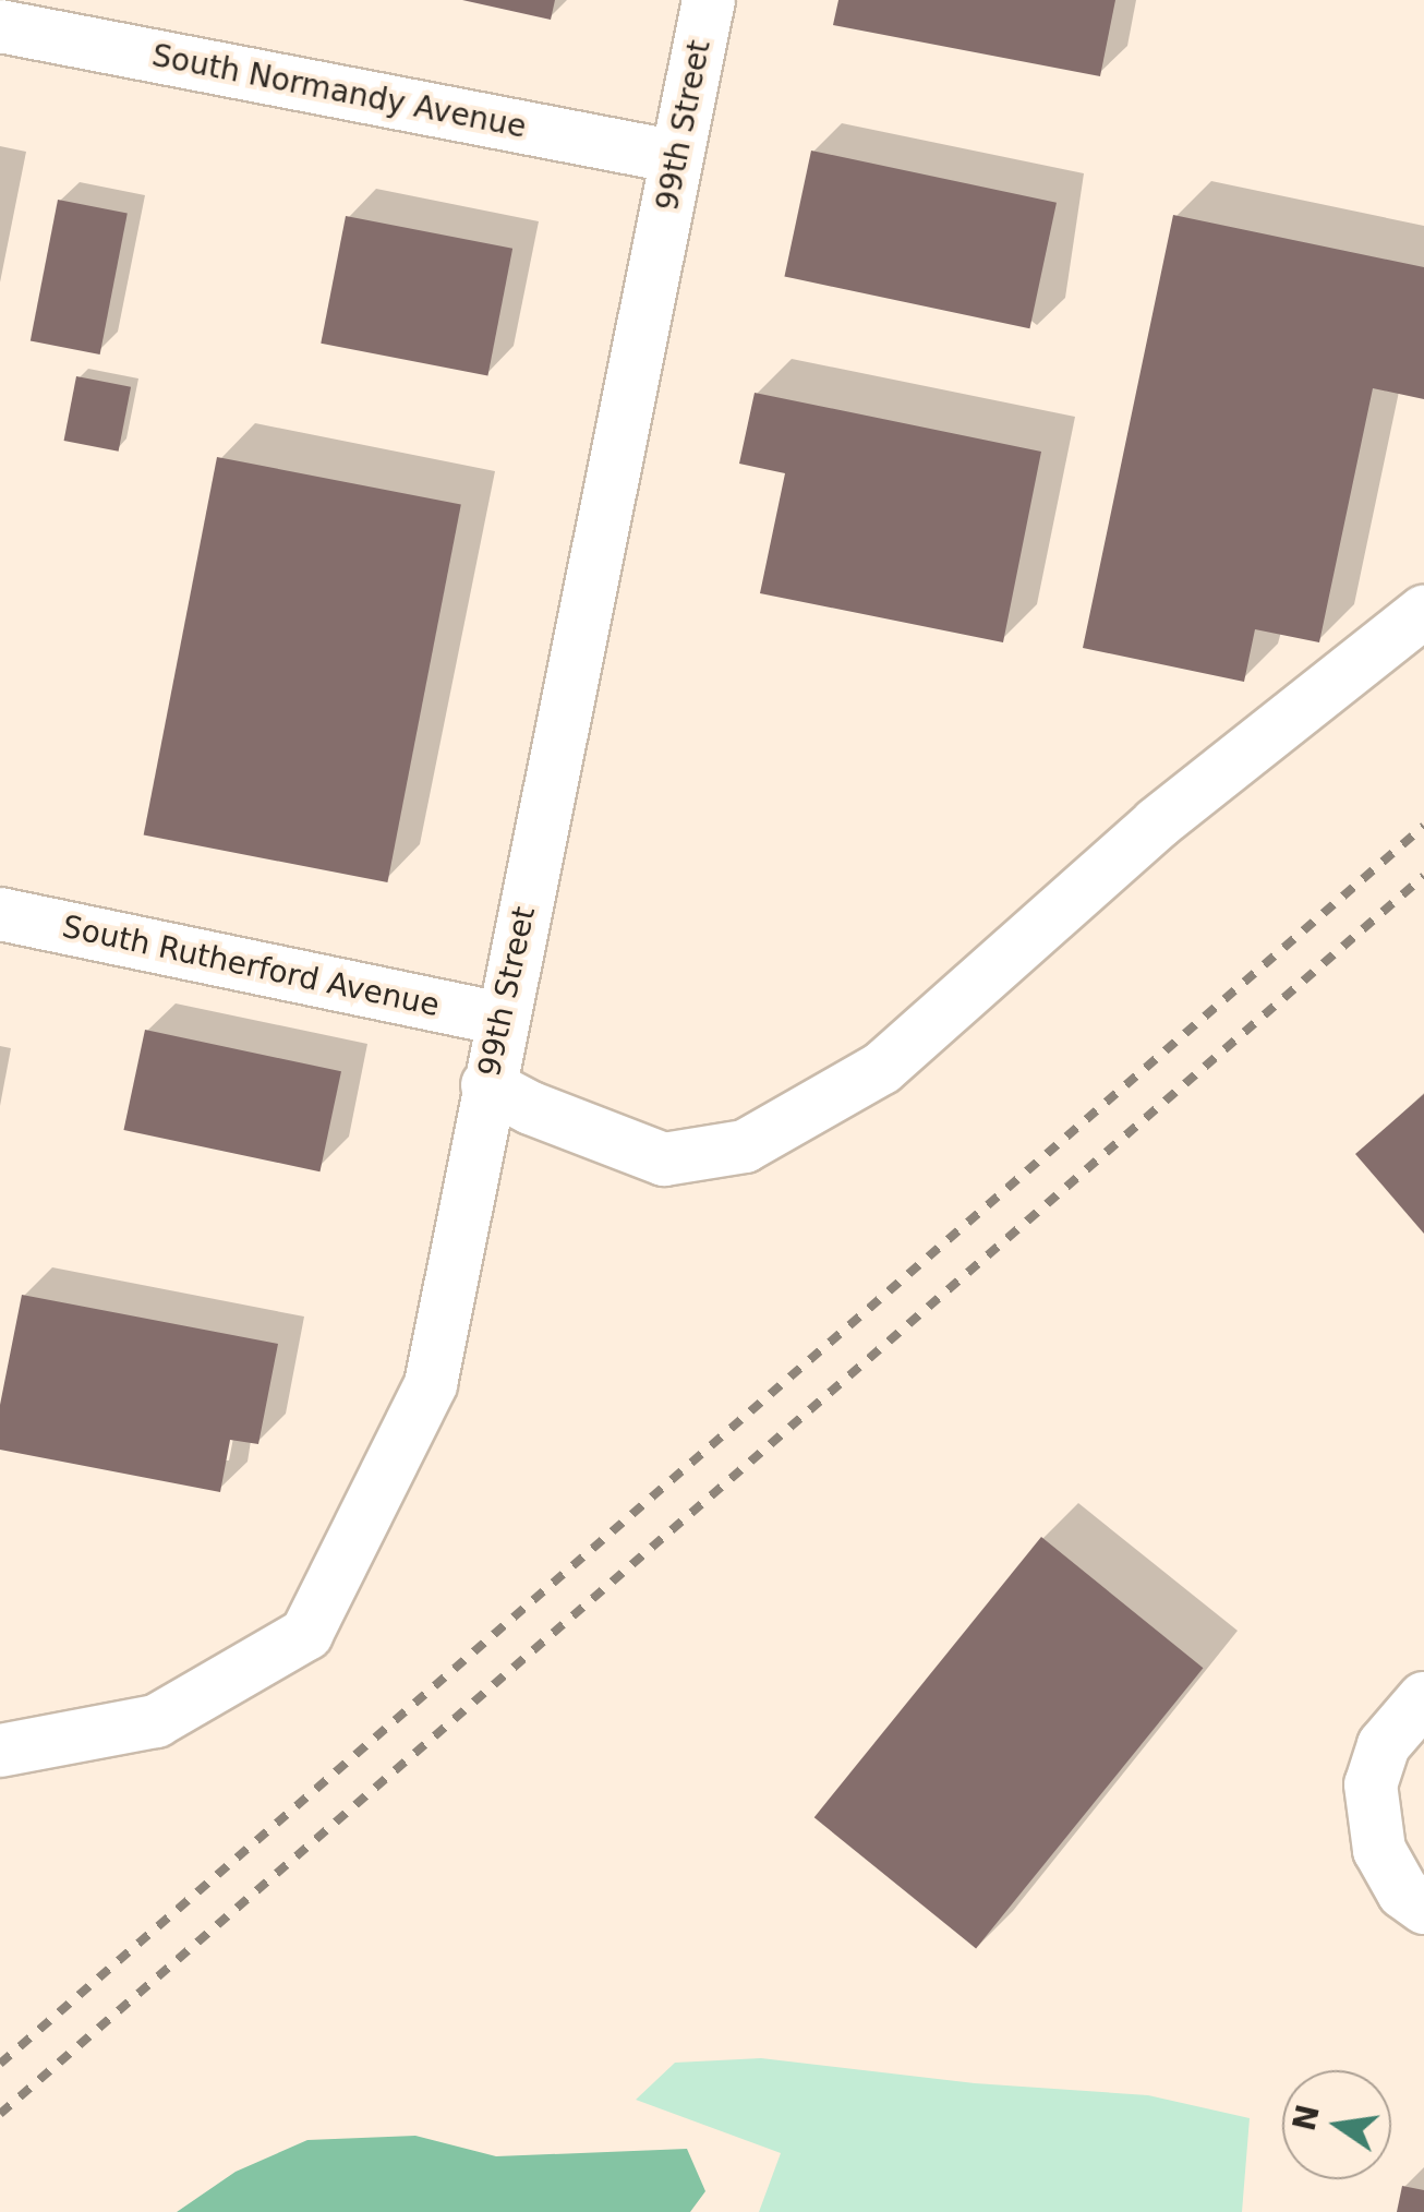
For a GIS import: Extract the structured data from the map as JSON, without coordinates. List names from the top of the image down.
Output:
{
  "streets": {
    "street": ["South Normandy Avenue", "99th Street", "South Rutherford Avenue"]
  },
  "crossings": [
    ["South Normandy Avenue", "99th Street"],
    ["99th Street", "South Rutherford Avenue"]
  ],
  "north": "left"
}
